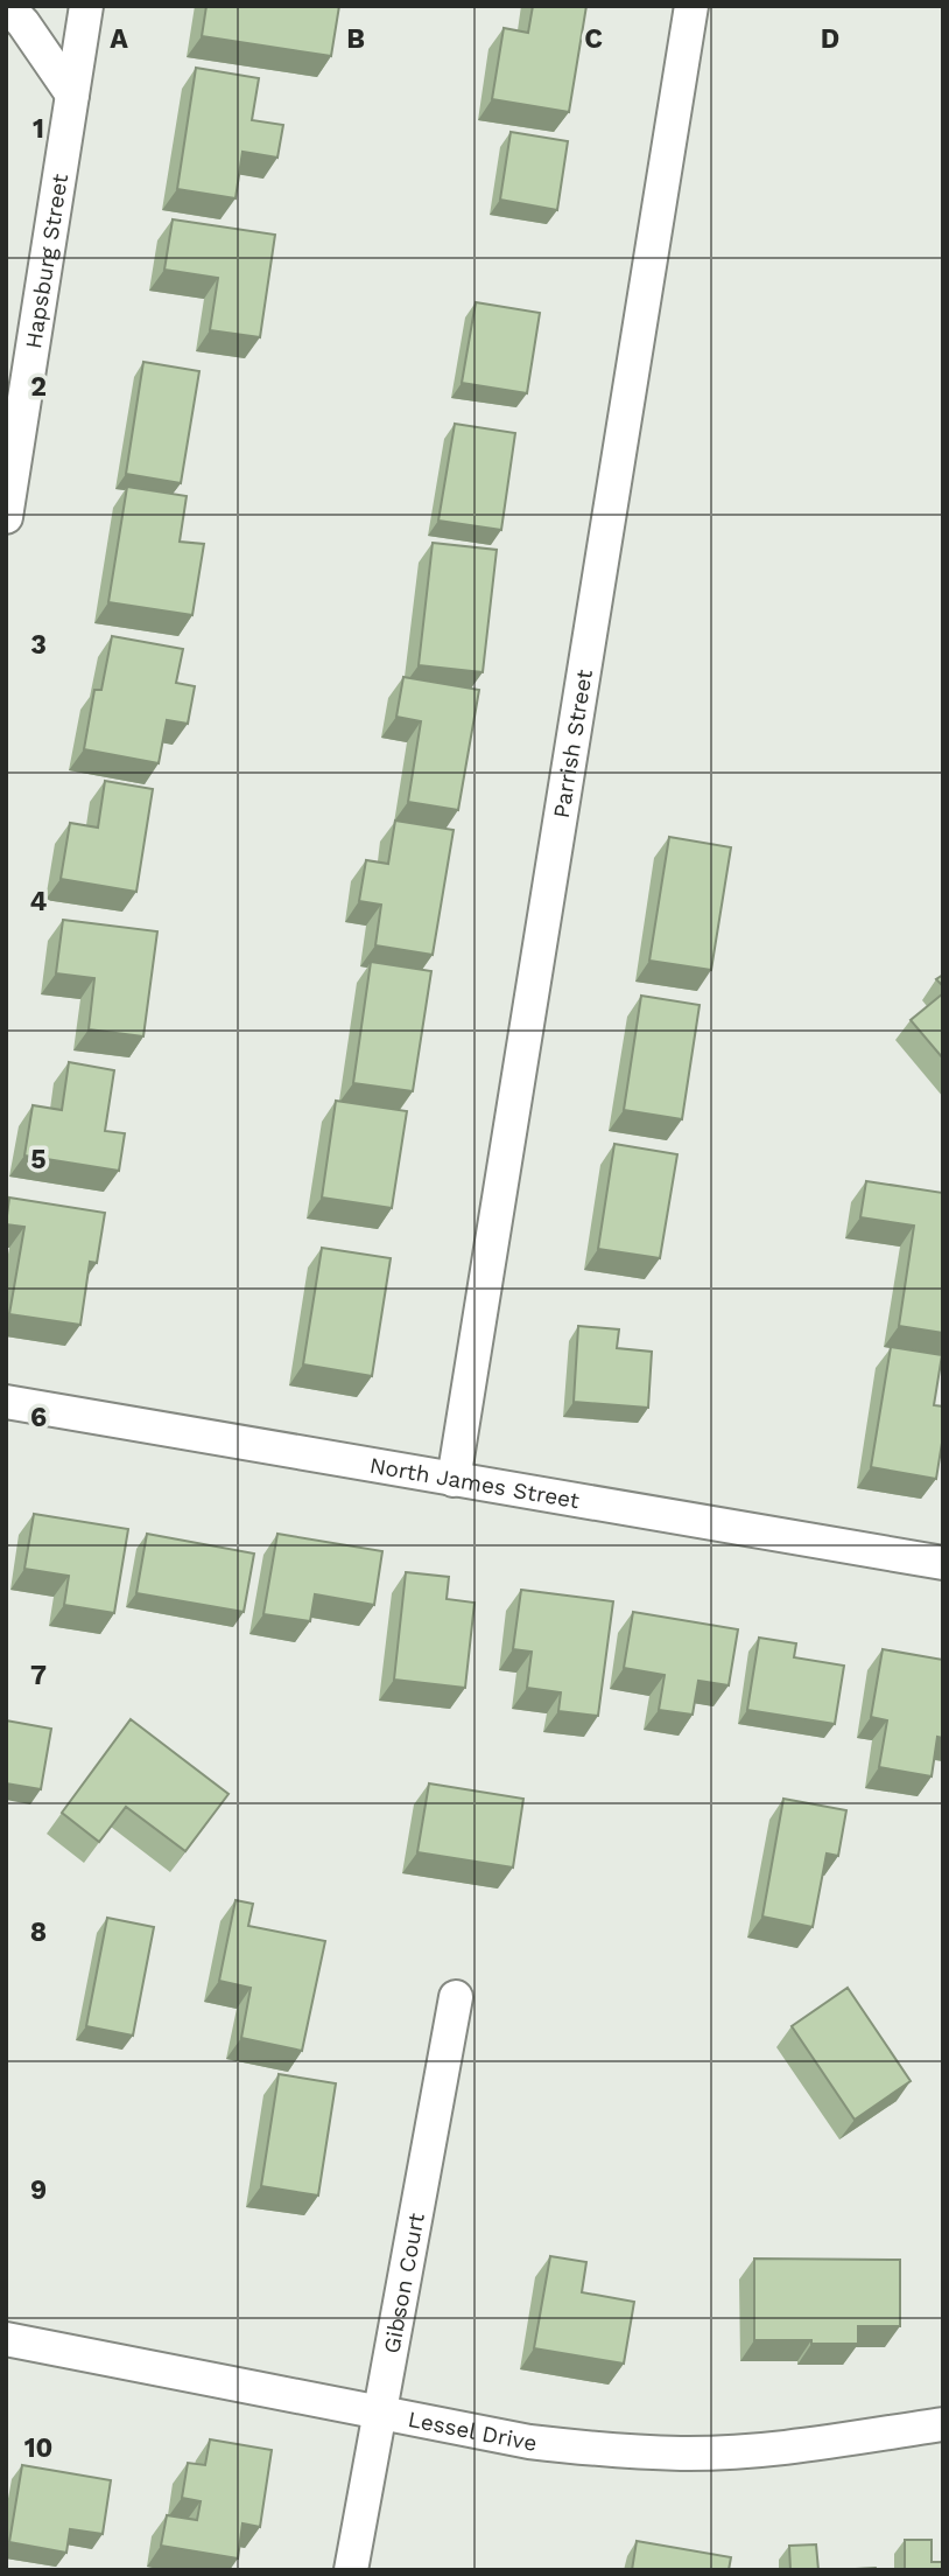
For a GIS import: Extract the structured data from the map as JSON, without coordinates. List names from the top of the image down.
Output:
{
  "streets": {
    "street": [
      "Hapsburg Street",
      "Parrish Street",
      "North James Street",
      "Gibson Court",
      "Lessel Drive"
    ]
  },
  "crossings": [
    ["Parrish Street", "North James Street"],
    ["Gibson Court", "Lessel Drive"]
  ],
  "grid": {
    "columns": [
      "A",
      "B",
      "C",
      "D"
    ],
    "rows": [
      "1",
      "2",
      "3",
      "4",
      "5",
      "6",
      "7",
      "8",
      "9",
      "10"
    ]
  }
}
